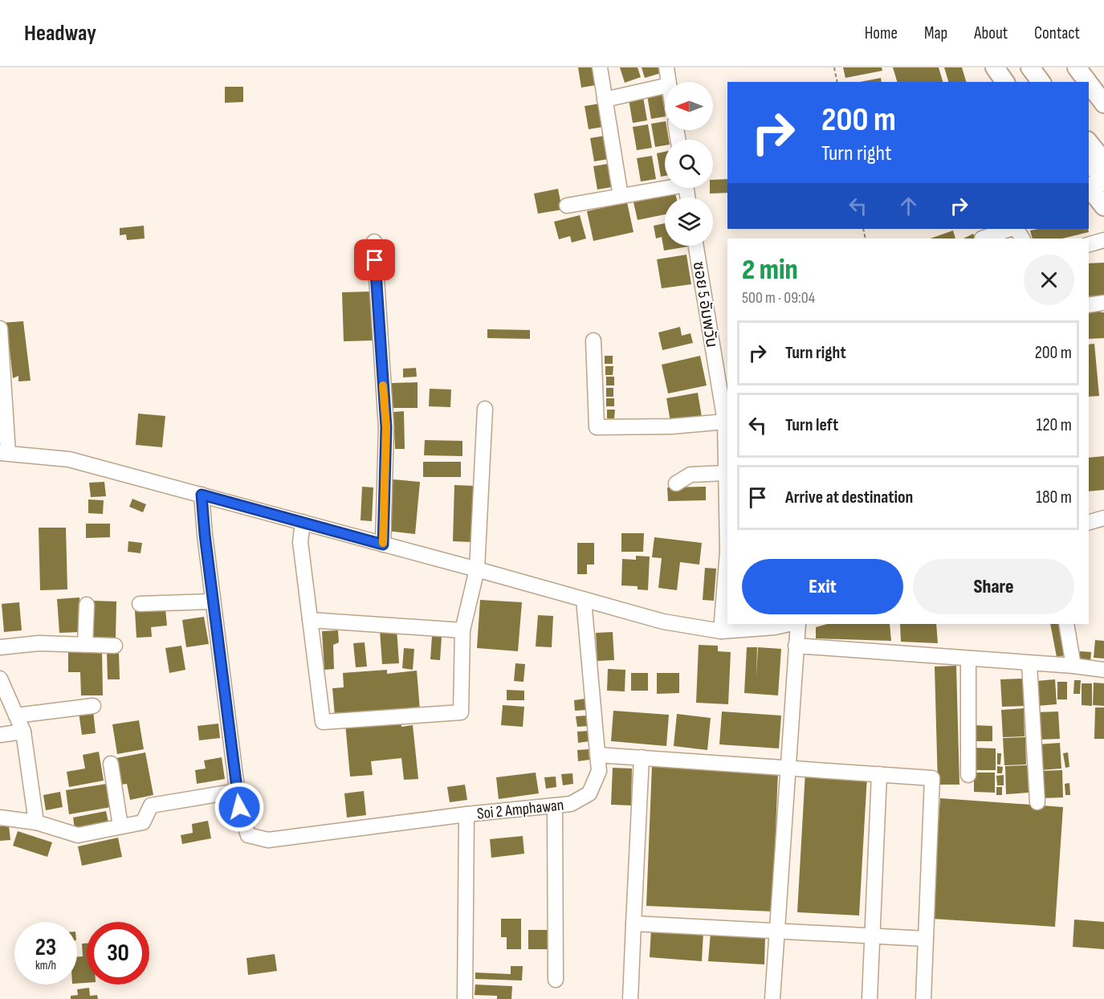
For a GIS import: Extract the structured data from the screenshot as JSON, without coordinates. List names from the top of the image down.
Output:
{
  "streets": {
    "street": ["ซอย 5 อัมพวัน", "Soi 2 Amphawan"]
  },
  "north": "left",
  "page": {
    "header": "Headway",
    "nav": [
      "Home",
      "Map",
      "About",
      "Contact"
    ],
    "turn": ["200 m", "Turn right"],
    "heading": ["2 min", "500 m · 09:04"],
    "list": [
      {
        "name": "Turn right",
        "value": "200 m"
      },
      {
        "name": "Turn left",
        "value": "120 m"
      },
      {
        "name": "Arrive at destination",
        "value": "180 m"
      }
    ],
    "buttons": ["Exit", "Share"],
    "speed": "23 km/h",
    "limit": "30"
  }
}
